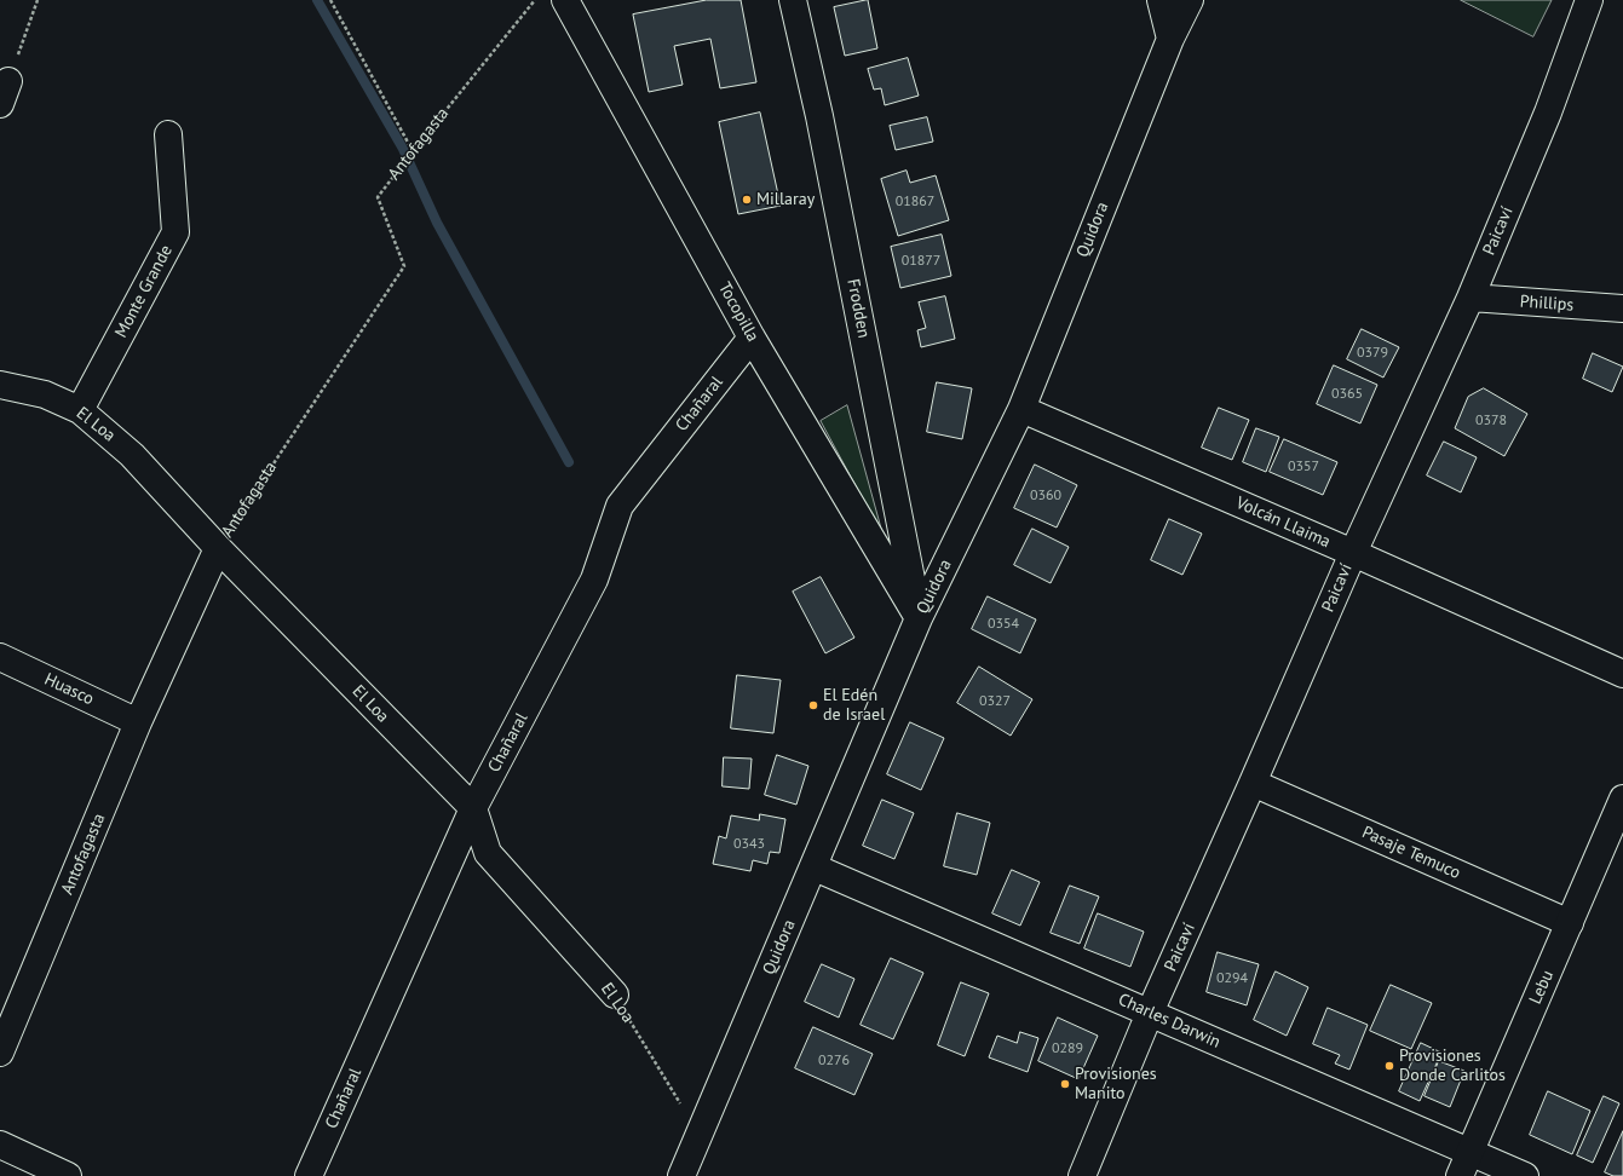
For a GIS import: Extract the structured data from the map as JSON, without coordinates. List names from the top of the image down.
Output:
{
  "streets": {
    "street": [
      "Antofagasta",
      "Quidora",
      "Paicaví",
      "Monte Grande",
      "Phillips",
      "Frodden",
      "Tocopilla",
      "Chañaral",
      "El Loa",
      "Volcán Llaima",
      "Huasco",
      "Pasaje Temuco",
      "Lebu",
      "Charles Darwin"
    ]
  },
  "crossings": [
    ["Antofagasta", "El Loa"],
    ["Antofagasta", "Huasco"],
    ["Quidora", "Frodden"],
    ["Quidora", "Tocopilla"],
    ["Quidora", "Volcán Llaima"],
    ["Quidora", "Charles Darwin"],
    ["Paicaví", "Phillips"],
    ["Paicaví", "Volcán Llaima"],
    ["Paicaví", "Pasaje Temuco"],
    ["Paicaví", "Charles Darwin"],
    ["Monte Grande", "El Loa"],
    ["Frodden", "Tocopilla"],
    ["Tocopilla", "Chañaral"],
    ["Chañaral", "El Loa"],
    ["Pasaje Temuco", "Lebu"],
    ["Lebu", "Charles Darwin"]
  ],
  "places": [
    "Millaray",
    "El Edén de Israel",
    "Provisiones Donde Carlitos",
    "Provisiones Manito"
  ],
  "house_numbers": [
    "01867",
    "01877",
    "0379",
    "0365",
    "0378",
    "0357",
    "0360",
    "0354",
    "0327",
    "0343",
    "0294",
    "0289",
    "0276"
  ]
}
